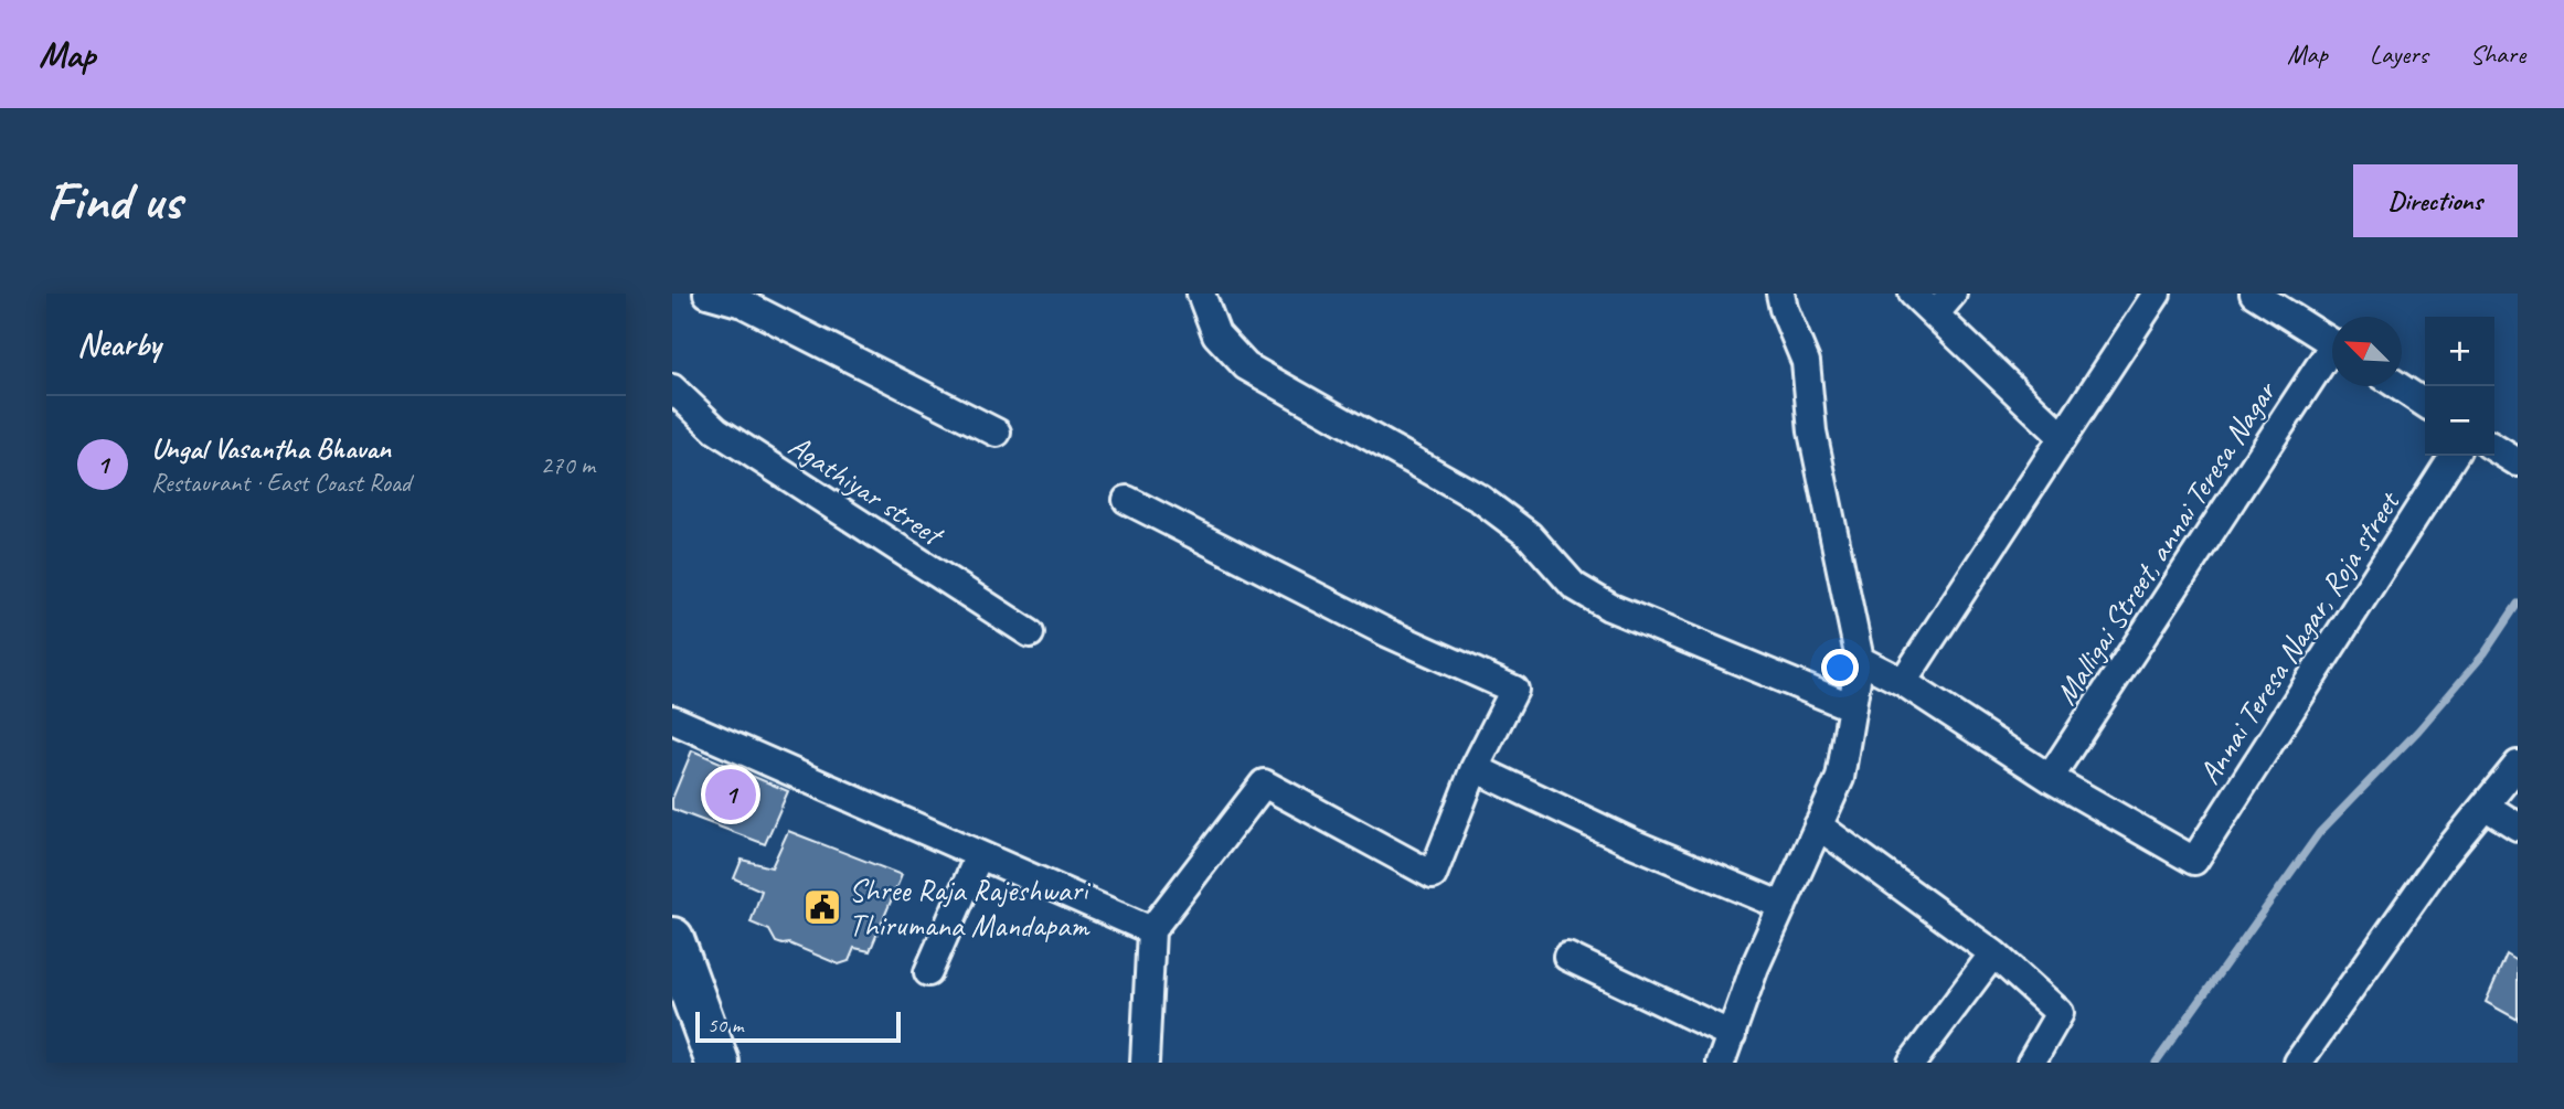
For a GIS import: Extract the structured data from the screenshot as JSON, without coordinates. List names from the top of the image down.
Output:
{
  "streets": {
    "street": ["Agathiyar street", "Malligai Street, annai Teresa Nagar", "Annai Teresa Nagar, Roja street"]
  },
  "crossings": [
    ["Malligai Street, annai Teresa Nagar", "Annai Teresa Nagar, Roja street"]
  ],
  "places": {
    "public building": ["Shree Raja Rajeshwari Thirumana Mandapam"]
  },
  "scale_bar": "50 m",
  "north": "top left",
  "page": {
    "header": "Map",
    "nav": ["Map", "Layers", "Share"],
    "buttons": "Directions",
    "title": "Find us",
    "heading": "Nearby",
    "map_buttons": ["+", "−"],
    "list": [
      {
        "mark": "1",
        "name": "Ungal Vasantha Bhavan",
        "note": "Restaurant · East Coast Road",
        "value": "270 m"
      }
    ],
    "pins": "1",
    "scale": "50 m"
  }
}
